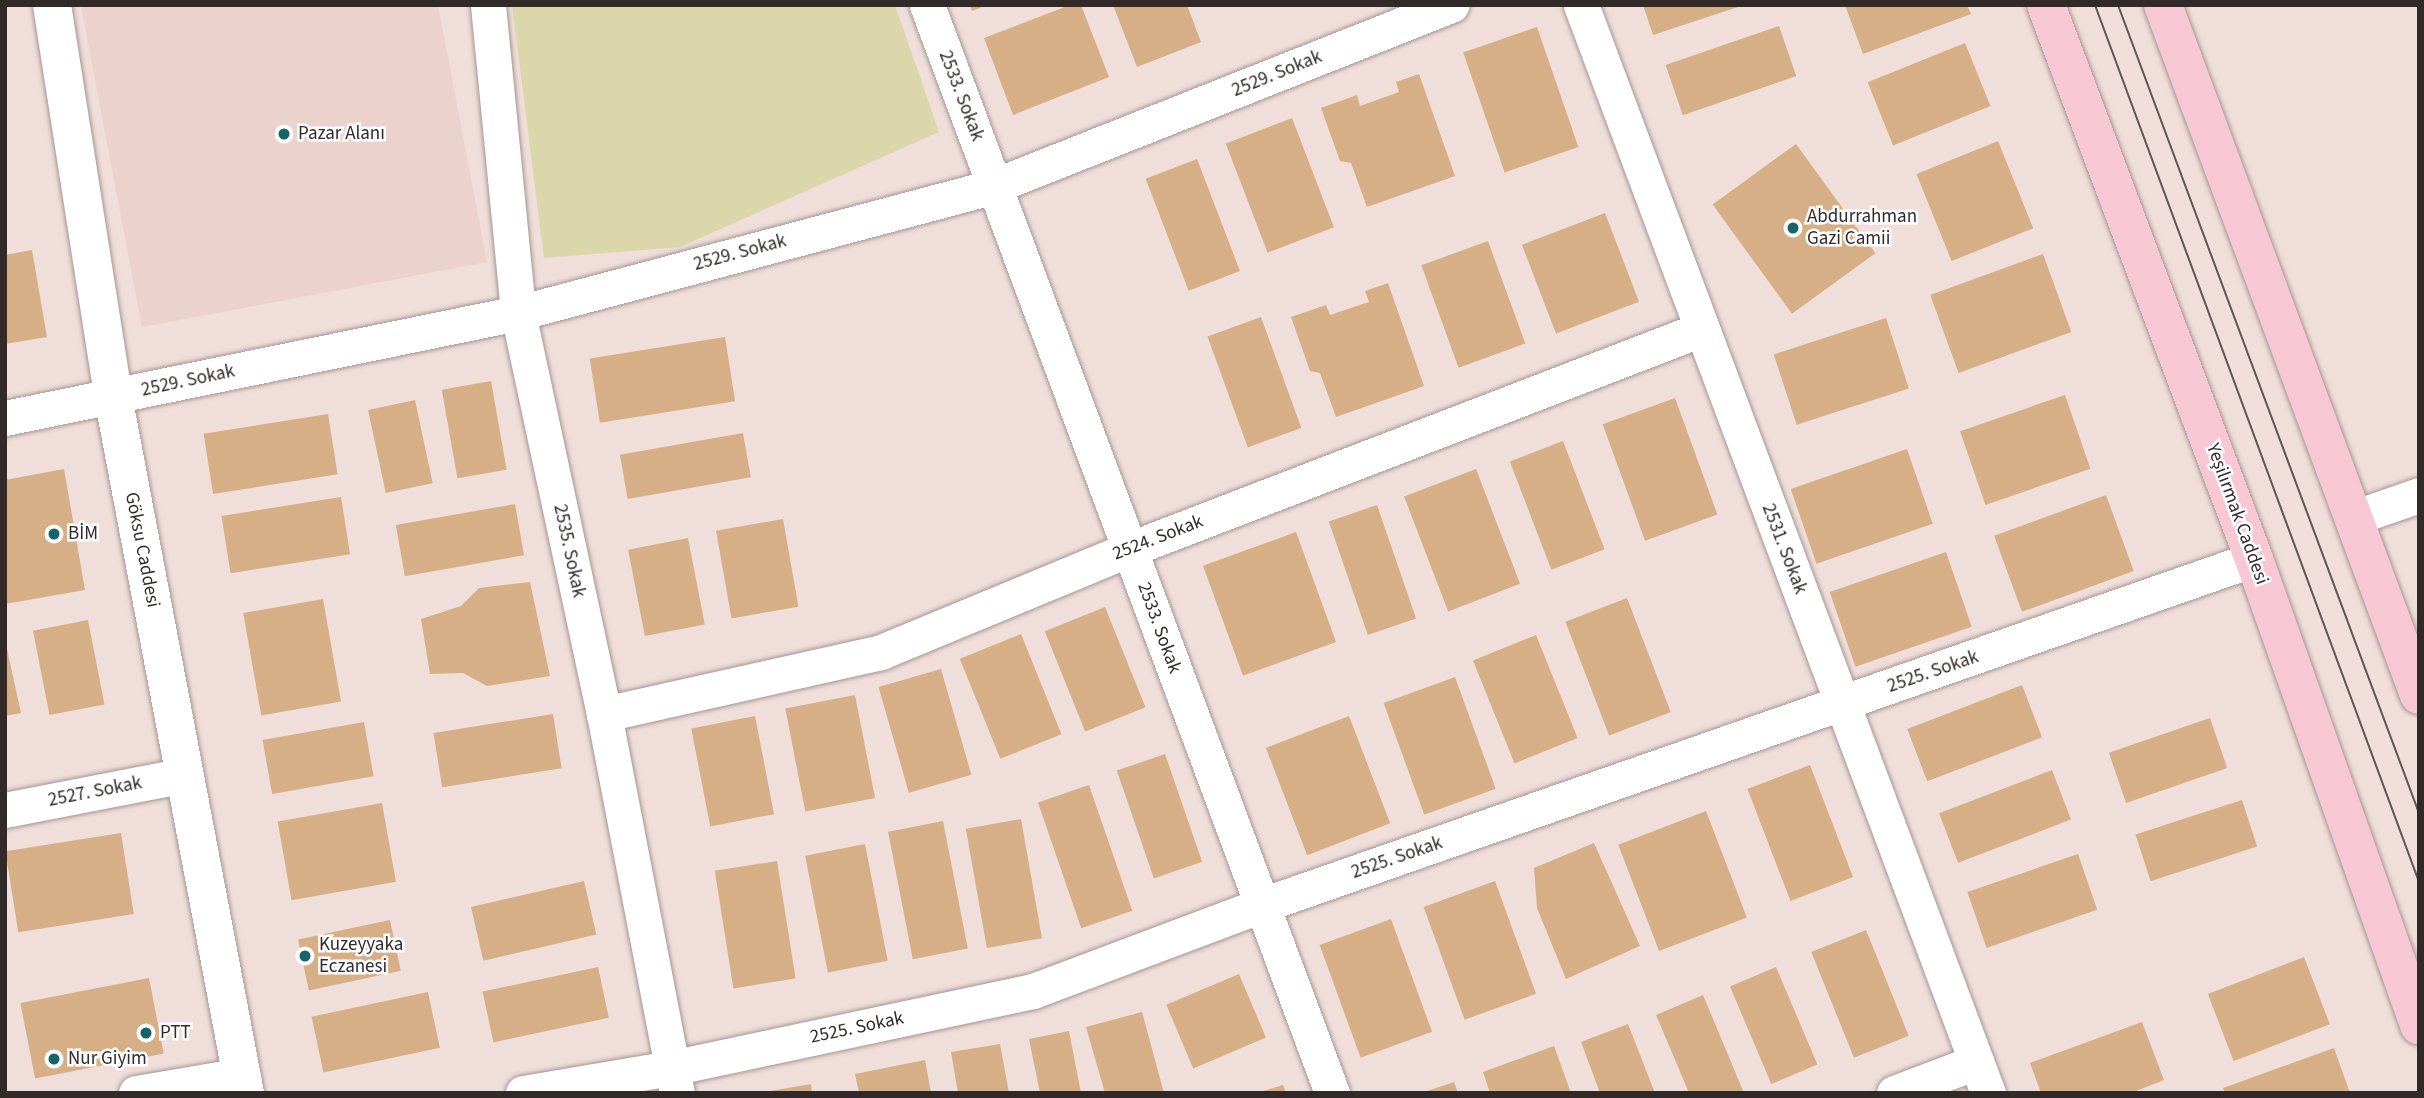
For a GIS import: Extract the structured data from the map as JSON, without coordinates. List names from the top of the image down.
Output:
{
  "streets": {
    "main road": ["Yeşilırmak Caddesi"],
    "street": [
      "2529. Sokak",
      "2533. Sokak",
      "2524. Sokak",
      "2531. Sokak",
      "Göksu Caddesi",
      "2535. Sokak",
      "2525. Sokak",
      "2527. Sokak"
    ]
  },
  "crossings": [
    ["2529. Sokak", "2533. Sokak"],
    ["2529. Sokak", "Göksu Caddesi"],
    ["2529. Sokak", "2535. Sokak"],
    ["2533. Sokak", "2524. Sokak"],
    ["2533. Sokak", "2525. Sokak"],
    ["Yeşilırmak Caddesi", "2525. Sokak"],
    ["2524. Sokak", "2531. Sokak"],
    ["2524. Sokak", "2535. Sokak"],
    ["2531. Sokak", "2525. Sokak"],
    ["Göksu Caddesi", "2527. Sokak"],
    ["2535. Sokak", "2525. Sokak"]
  ],
  "places": [
    "Pazar Alanı",
    "Abdurrahman Gazi Camii",
    "BİM",
    "Kuzeyyaka Eczanesi",
    "PTT",
    "Nur Giyim"
  ]
}
